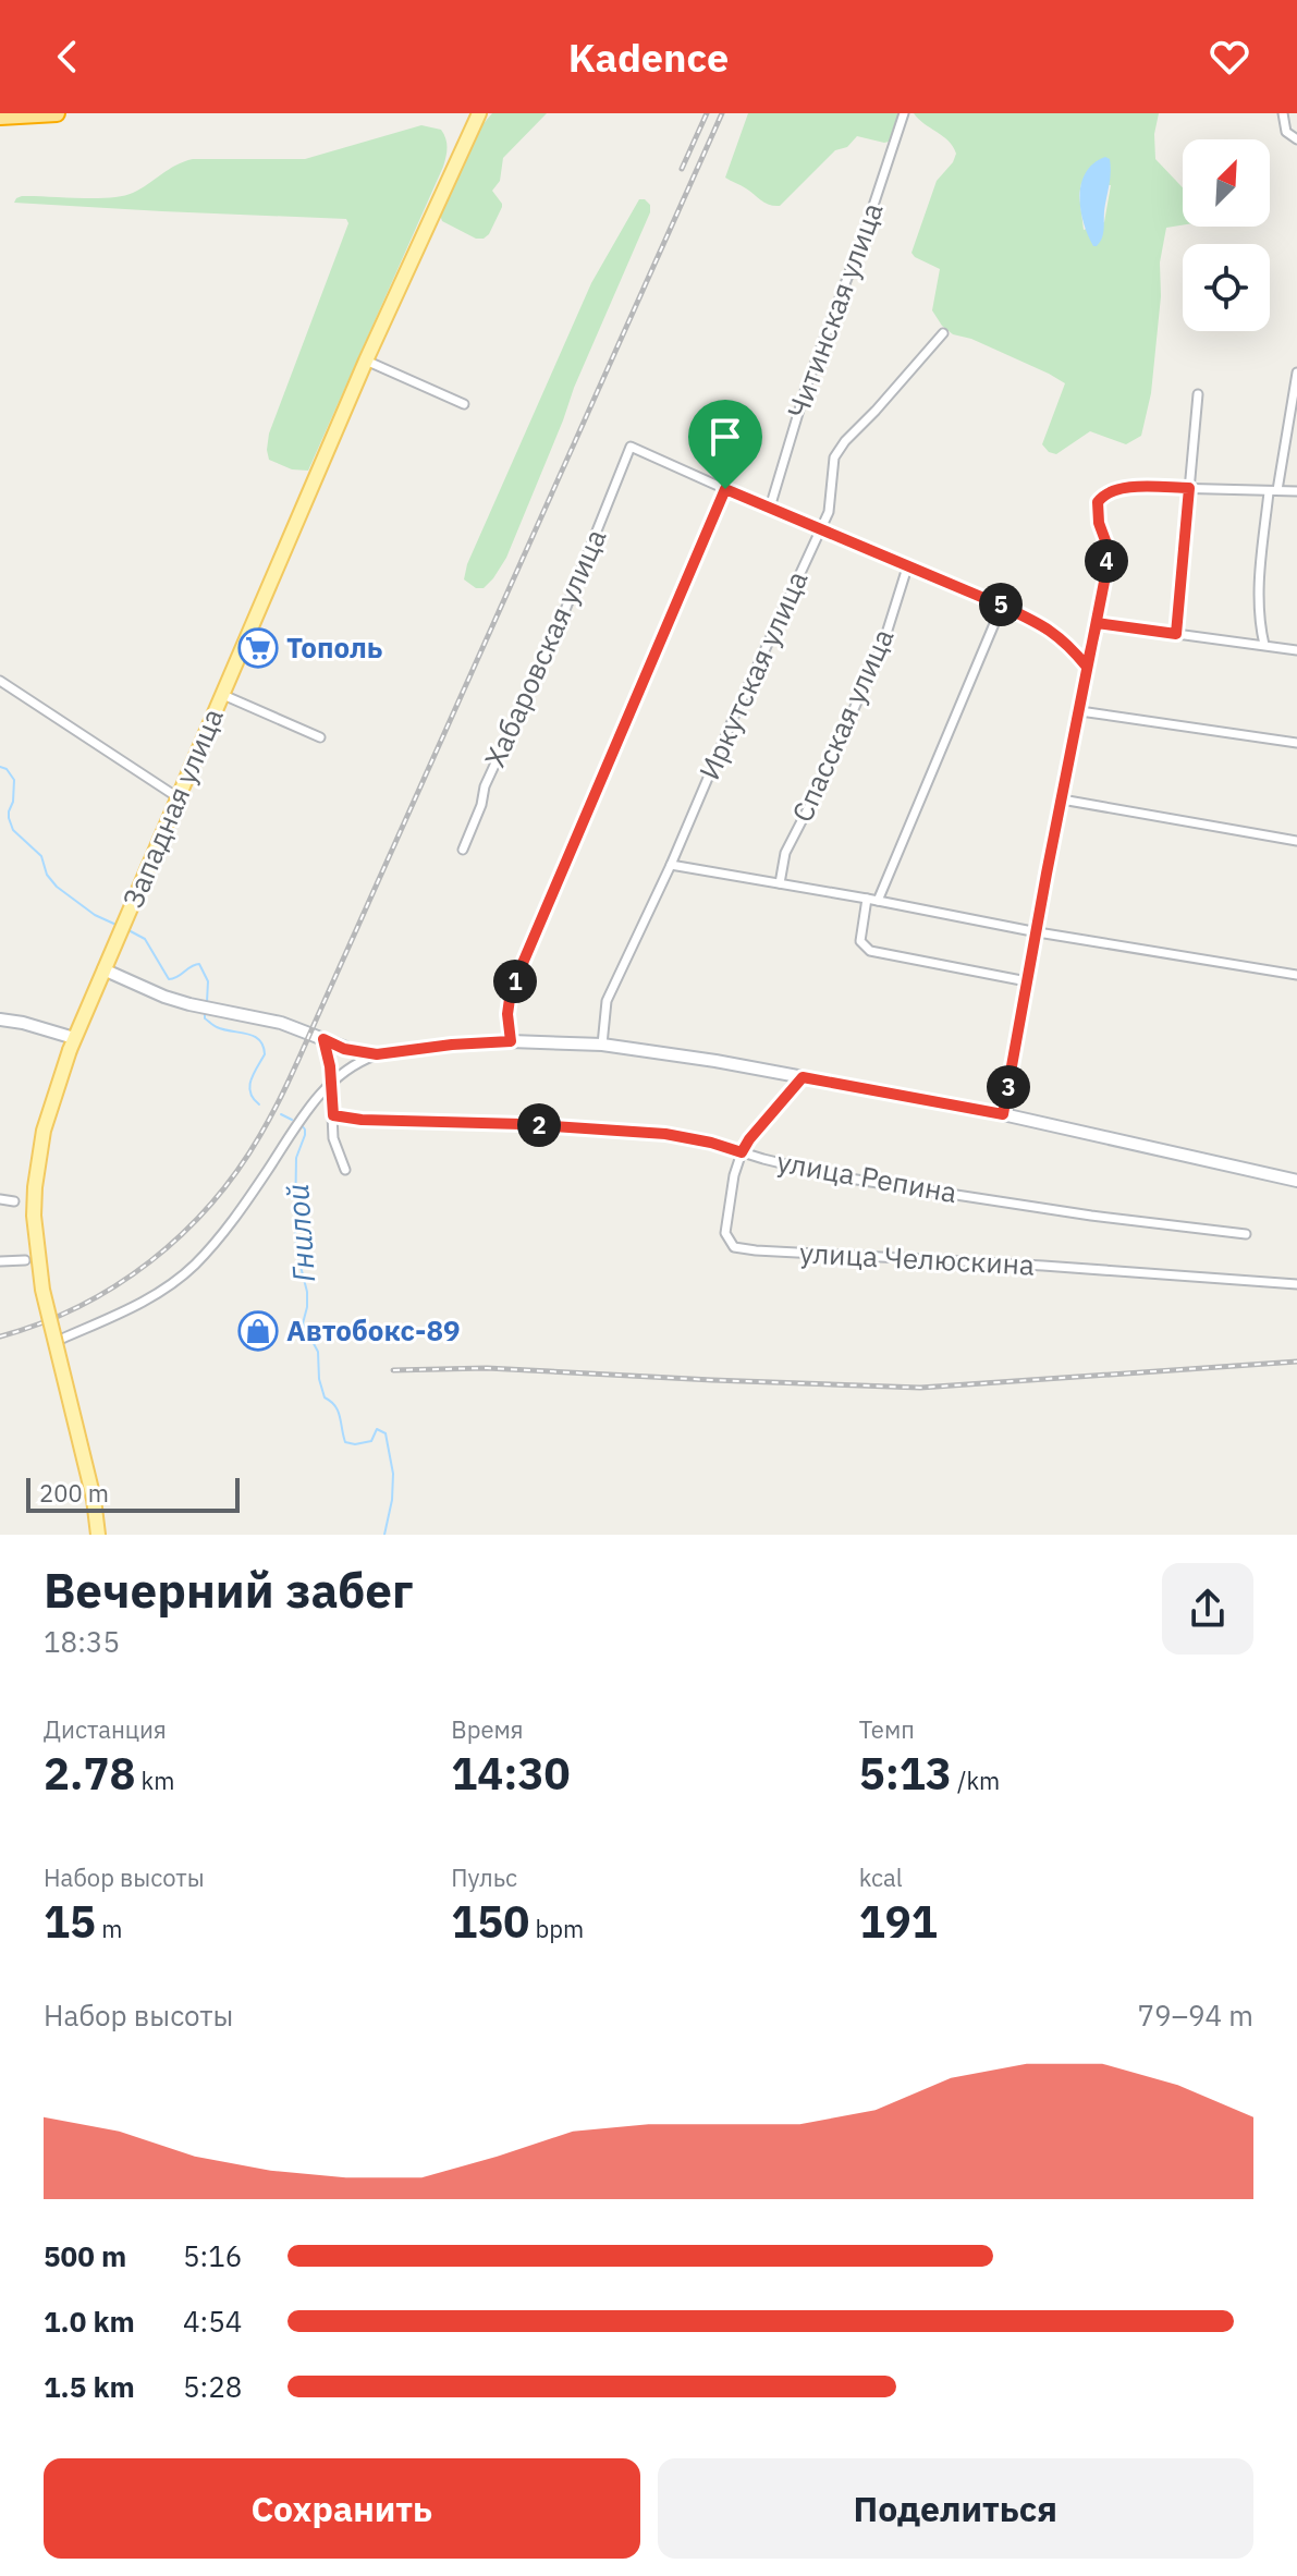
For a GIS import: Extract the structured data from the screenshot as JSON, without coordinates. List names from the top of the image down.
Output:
{
  "streets": {
    "main road": ["Западная улица"],
    "street": [
      "Читинская улица",
      "Хабаровская улица",
      "Иркутская улица",
      "Спасская улица",
      "улица Репина",
      "улица Челюскина"
    ]
  },
  "crossings": [
    ["улица Репина", "улица Челюскина"]
  ],
  "water": ["Гнилой"],
  "places": {
    "supermarket": ["Тополь"],
    "shop": ["Автобокс-89"]
  },
  "scale_bar": "200 m",
  "north": "top right",
  "page": {
    "header": "Kadence",
    "pins": [
      "4",
      "5",
      "1",
      "3",
      "2"
    ],
    "scale": "200 m",
    "heading": ["Вечерний забег", "18:35"],
    "stats": [
      ["Дистанция", "2.78 km"],
      ["Время", "14:30"],
      ["Темп", "5:13 /km"],
      ["Набор высоты", "15 m"],
      ["Пульс", "150 bpm"],
      ["kcal", "191"]
    ],
    "chart": ["Набор высоты", "79–94 m"],
    "list": [
      {
        "name": "500 m",
        "note": "5:16"
      },
      {
        "name": "1.0 km",
        "note": "4:54"
      },
      {
        "name": "1.5 km",
        "note": "5:28"
      }
    ],
    "buttons": ["Сохранить", "Поделиться"]
  }
}
